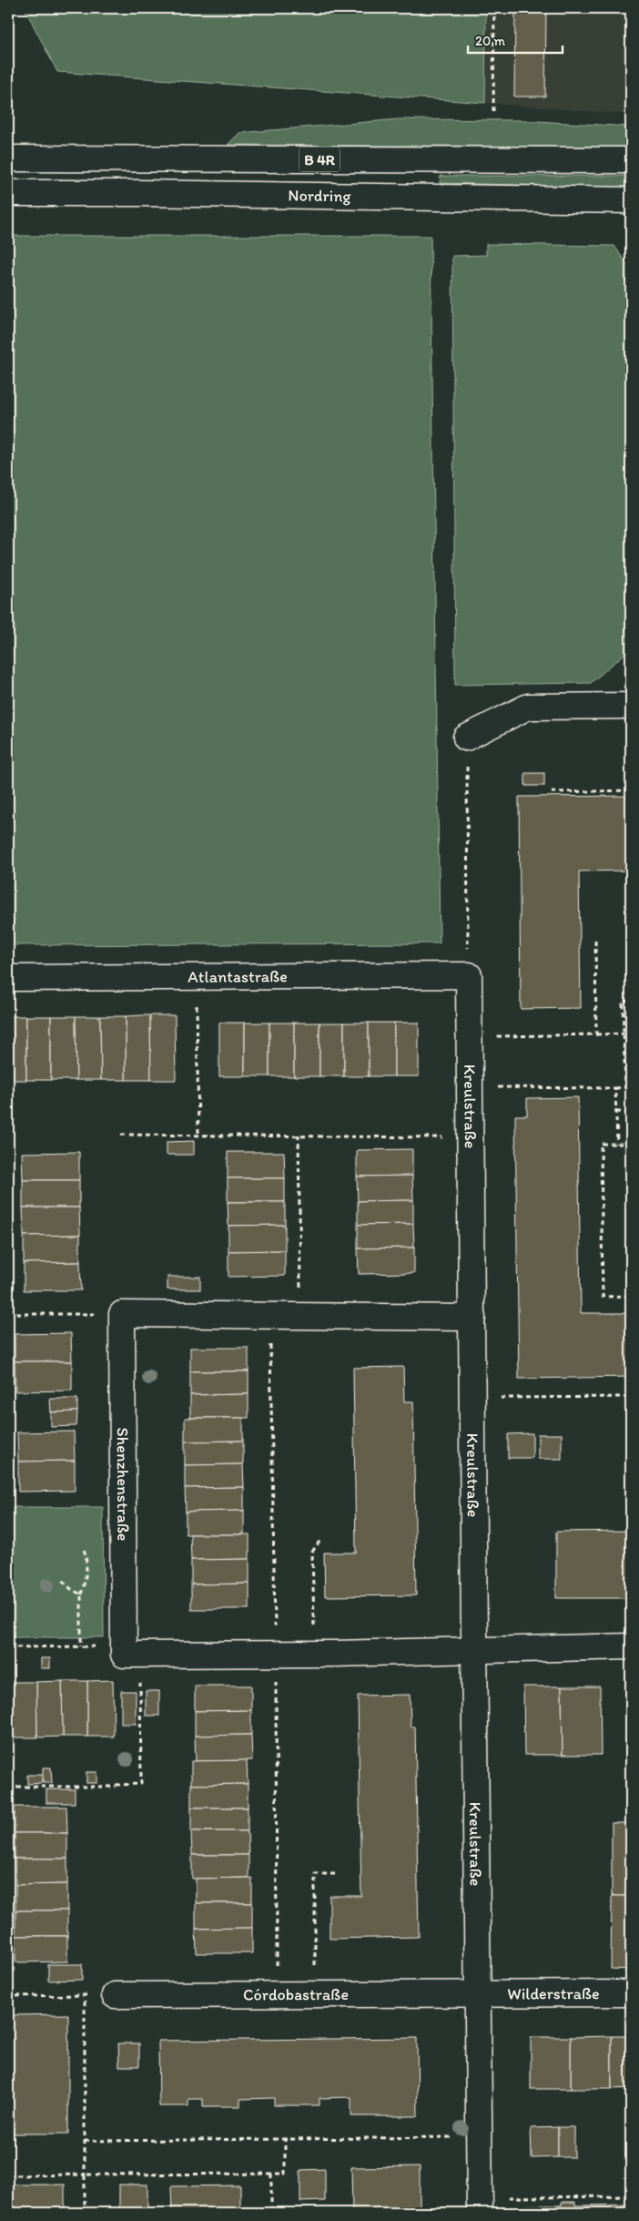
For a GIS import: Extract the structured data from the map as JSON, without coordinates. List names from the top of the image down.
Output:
{
  "streets": {
    "street": [
      "B 4R",
      "Nordring",
      "Atlantastraße",
      "Kreulstraße",
      "Shenzhenstraße",
      "Córdobastraße",
      "Wilderstraße"
    ]
  },
  "crossings": [
    ["Atlantastraße", "Kreulstraße"],
    ["Kreulstraße", "Córdobastraße"],
    ["Kreulstraße", "Wilderstraße"],
    ["Córdobastraße", "Wilderstraße"]
  ],
  "scale_bar": "20 m"
}
